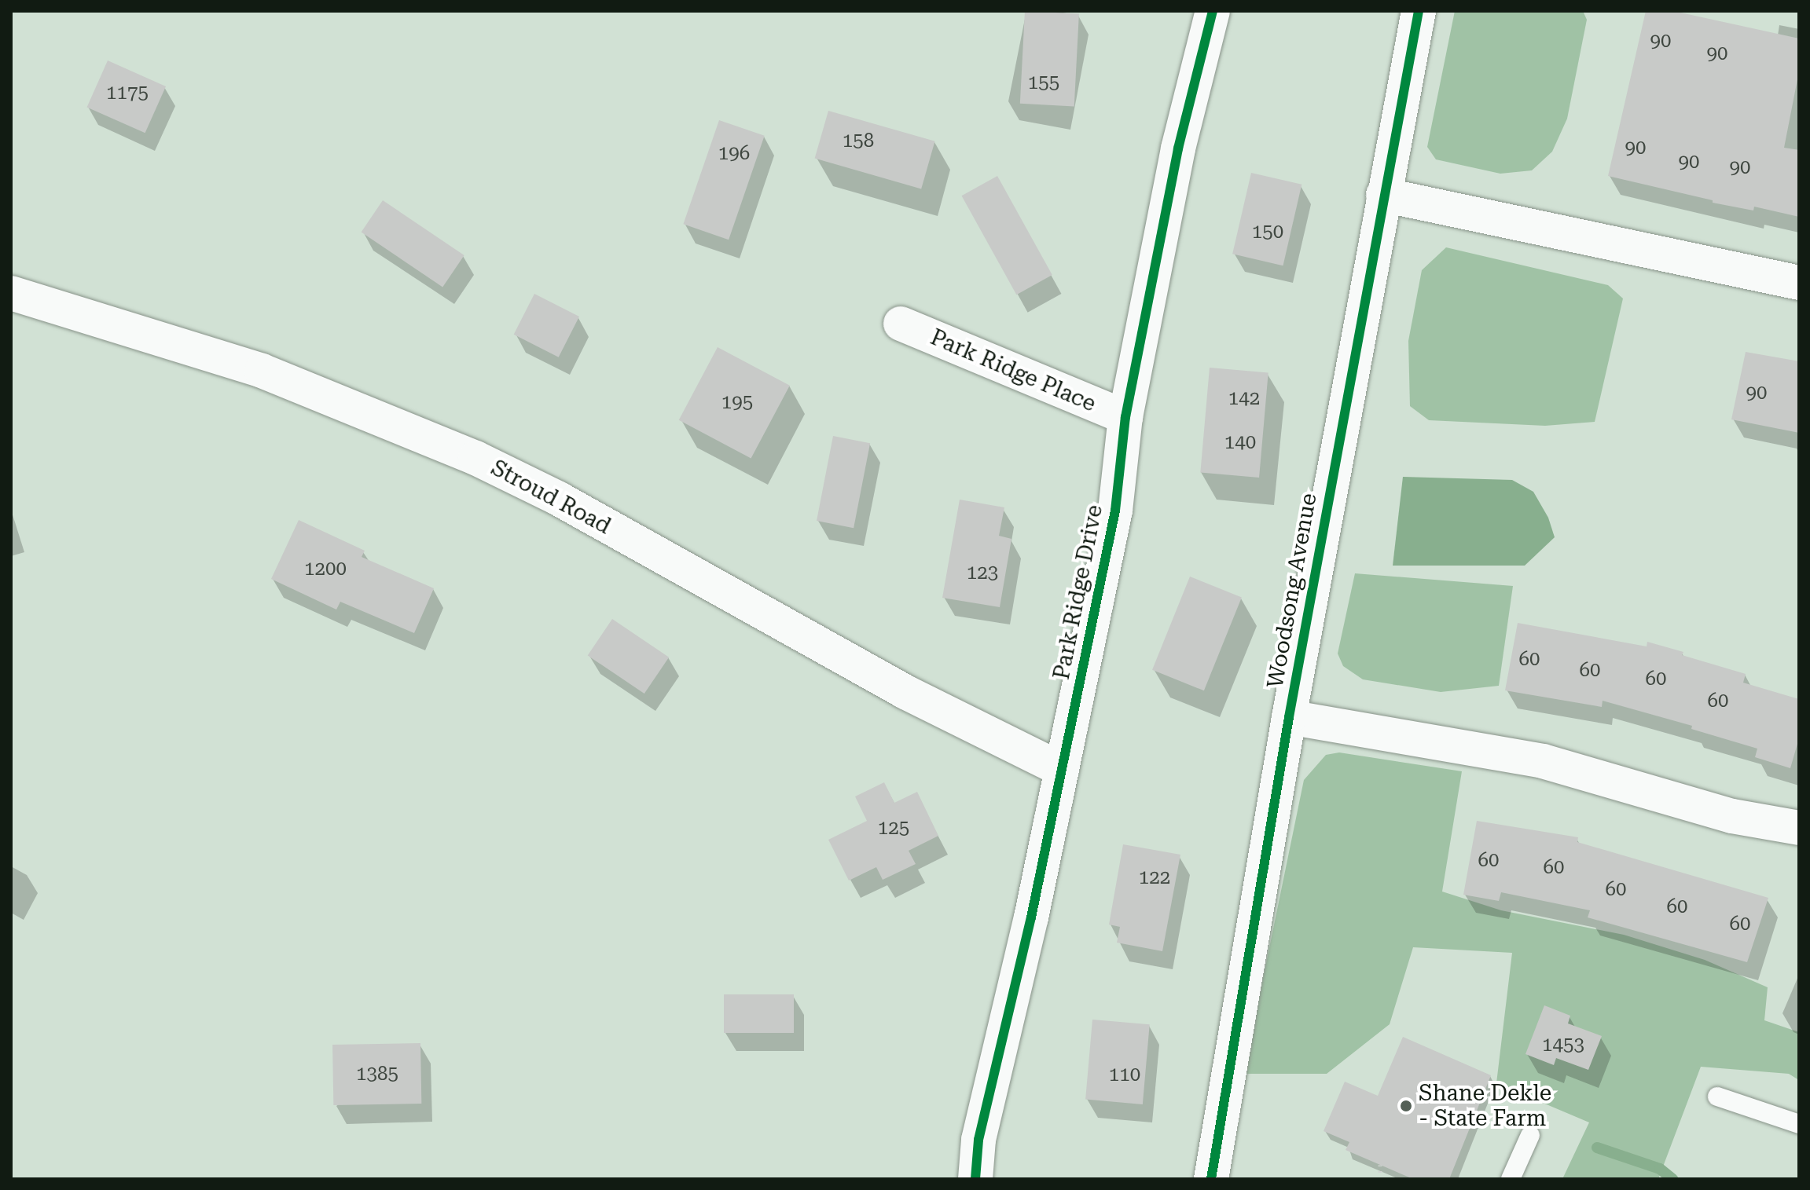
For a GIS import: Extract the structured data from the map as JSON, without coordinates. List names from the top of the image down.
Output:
{
  "streets": {
    "street": [
      "Park Ridge Place",
      "Stroud Road",
      "Woodsong Avenue",
      "Park Ridge Drive"
    ]
  },
  "crossings": [
    ["Park Ridge Place", "Park Ridge Drive"],
    ["Stroud Road", "Park Ridge Drive"]
  ],
  "places": ["Shane Dekle - State Farm"],
  "house_numbers": [
    "90",
    "90",
    "155",
    "1175",
    "158",
    "90",
    "196",
    "90",
    "90",
    "150",
    "90",
    "142",
    "195",
    "140",
    "1200",
    "123",
    "60",
    "60",
    "60",
    "60",
    "125",
    "60",
    "60",
    "122",
    "60",
    "60",
    "60",
    "1453",
    "1385",
    "110"
  ]
}
